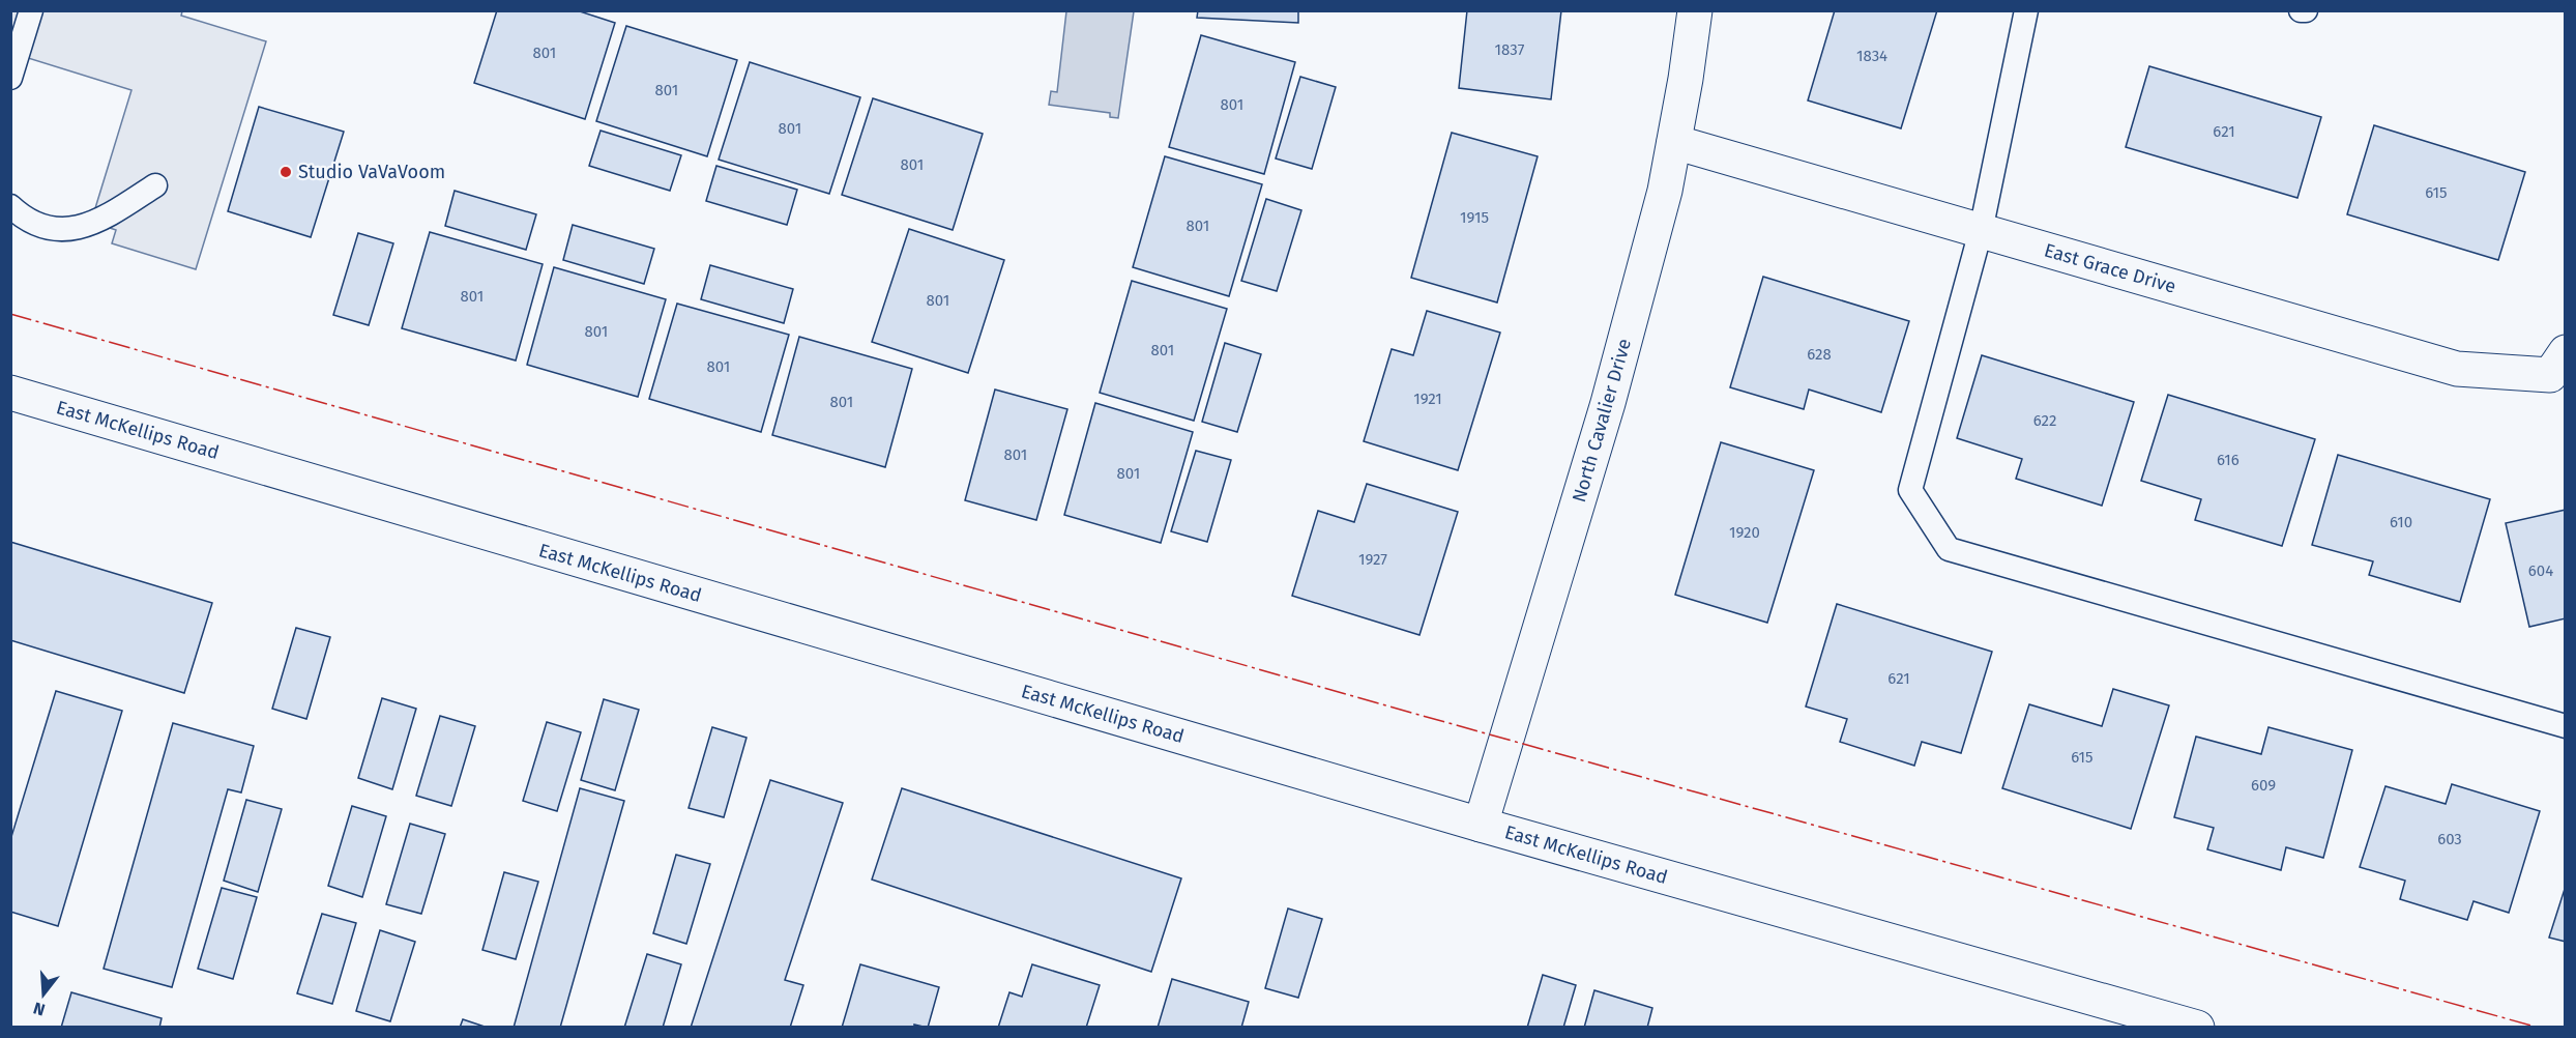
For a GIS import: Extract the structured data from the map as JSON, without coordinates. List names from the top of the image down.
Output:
{
  "streets": {
    "street": ["East Grace Drive", "North Cavalier Drive", "East McKellips Road"]
  },
  "crossings": [
    ["East Grace Drive", "North Cavalier Drive"],
    ["North Cavalier Drive", "East McKellips Road"]
  ],
  "places": ["Studio VaVaVoom"],
  "house_numbers": [
    "1837",
    "801",
    "1834",
    "801",
    "801",
    "801",
    "621",
    "801",
    "615",
    "1915",
    "801",
    "801",
    "801",
    "801",
    "801",
    "628",
    "801",
    "1921",
    "801",
    "622",
    "801",
    "616",
    "801",
    "610",
    "1920",
    "1927",
    "604",
    "621",
    "615",
    "609",
    "603"
  ],
  "north": "bottom"
}
